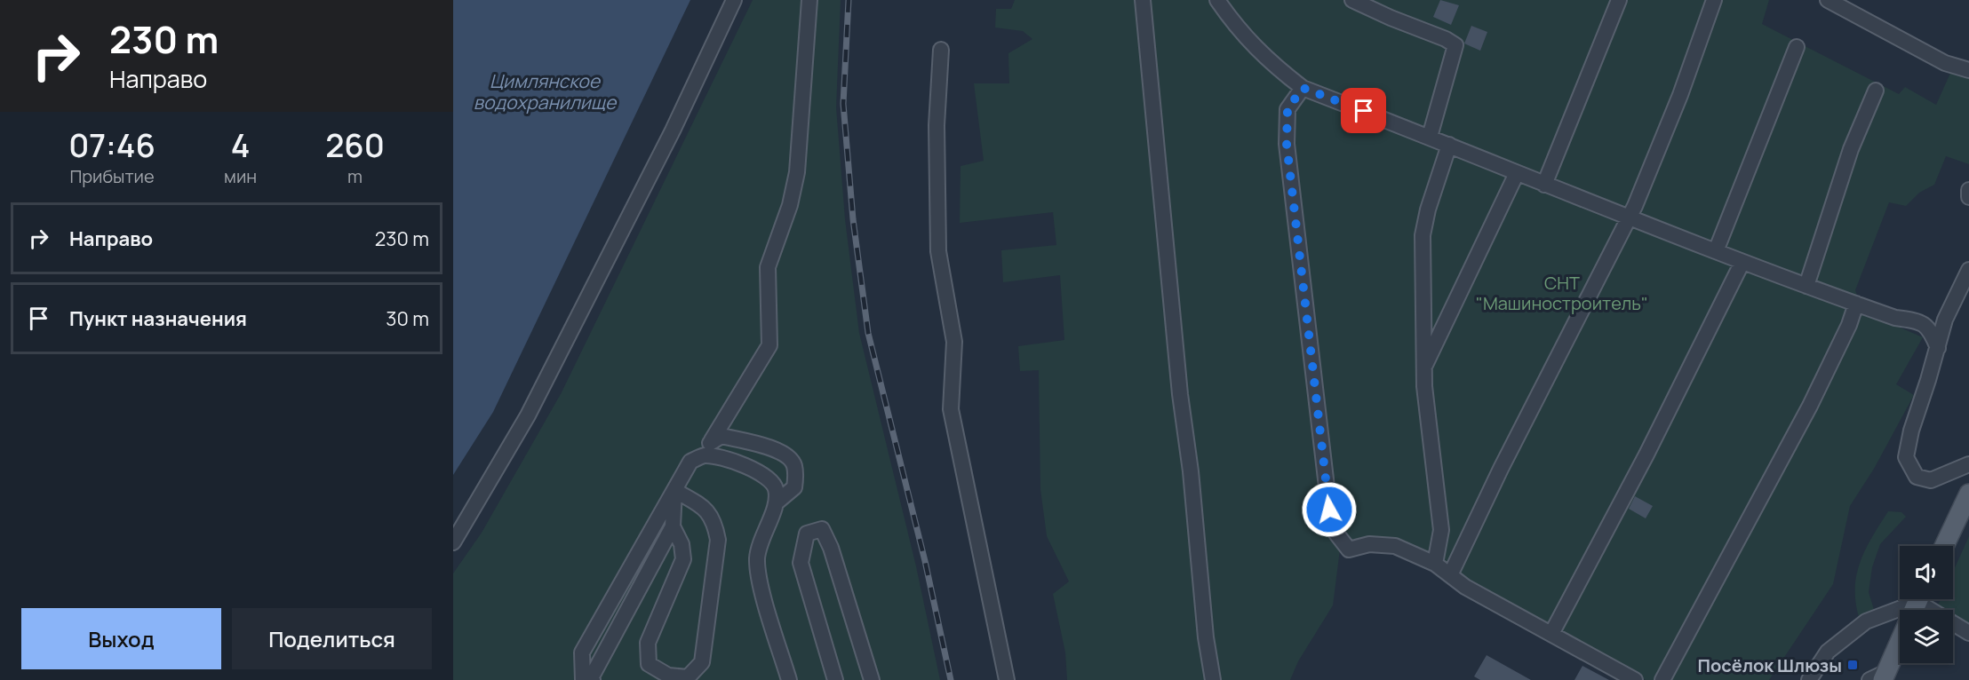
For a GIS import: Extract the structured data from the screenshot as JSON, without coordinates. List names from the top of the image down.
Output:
{
  "water": ["Цимлянское водохранилище"],
  "parks": ["СНТ \"Машиностроитель\""],
  "places": {
    "transit": ["Посёлок Шлюзы"]
  },
  "page": {
    "turn": ["230 m", "Направо"],
    "eta": [
      "07:46",
      "Прибытие",
      "4",
      "мин",
      "260",
      "m"
    ],
    "list": [
      {
        "name": "Направо",
        "value": "230 m"
      },
      {
        "name": "Пункт назначения",
        "value": "30 m"
      }
    ],
    "buttons": ["Выход", "Поделиться"]
  }
}
